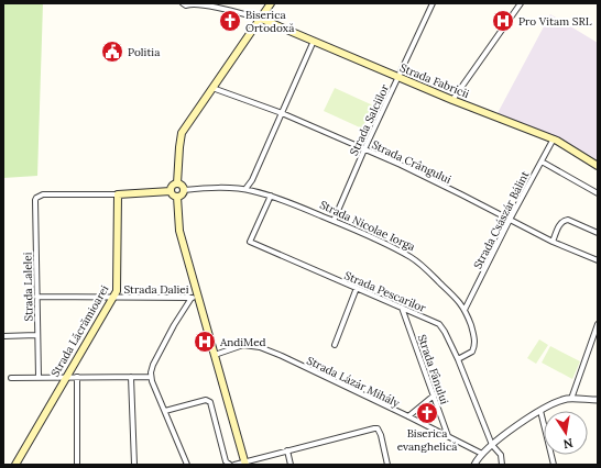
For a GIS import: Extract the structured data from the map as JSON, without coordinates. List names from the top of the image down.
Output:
{
  "streets": {
    "main road": ["Strada Fabricii", "Strada Lăcrămioarei"],
    "street": [
      "Strada Salciilor",
      "Strada Crângului",
      "Strada Császár Bálint",
      "Strada Nicolae Iorga",
      "Strada Lalelei",
      "Strada Daliei",
      "Strada Pescarilor",
      "Strada Fânului",
      "Strada Lázár Mihály"
    ]
  },
  "crossings": [
    ["Strada Fabricii", "Strada Salciilor"],
    ["Strada Fabricii", "Strada Császár Bálint"],
    ["Strada Salciilor", "Strada Crângului"],
    ["Strada Salciilor", "Strada Nicolae Iorga"],
    ["Strada Crângului", "Strada Császár Bálint"],
    ["Strada Császár Bálint", "Strada Nicolae Iorga"],
    ["Strada Nicolae Iorga", "Strada Pescarilor"],
    ["Strada Lalelei", "Strada Daliei"],
    ["Strada Lalelei", "Strada Lăcrămioarei"],
    ["Strada Daliei", "Strada Lăcrămioarei"],
    ["Strada Pescarilor", "Strada Fânului"],
    ["Strada Fânului", "Strada Lázár Mihály"]
  ],
  "places": {
    "church": ["Biserica Ortodoxă", "Biserica evanghelică"],
    "hospital": ["Pro Vitam SRL", "AndiMed"],
    "public building": ["Politia"]
  },
  "north": "bottom"
}
